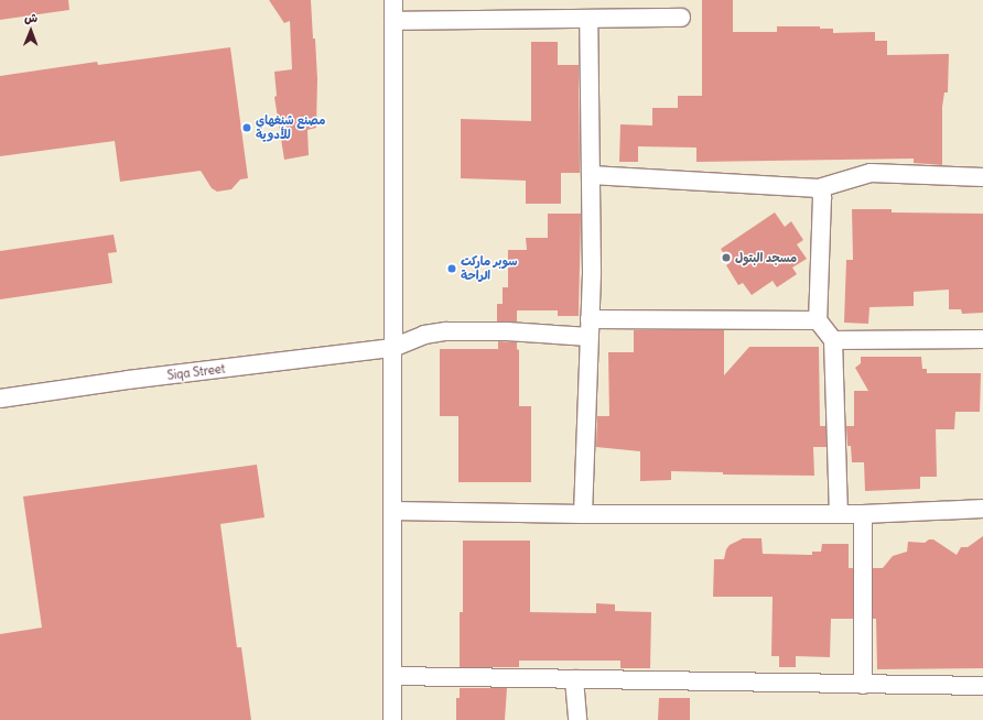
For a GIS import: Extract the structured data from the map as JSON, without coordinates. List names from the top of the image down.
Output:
{
  "streets": {
    "street": ["Siqa Street"]
  },
  "places": ["مصنع شنغهاي للأدوية", "مسجد البتول", "سوبر ماركت الراحة"],
  "north": "top"
}
